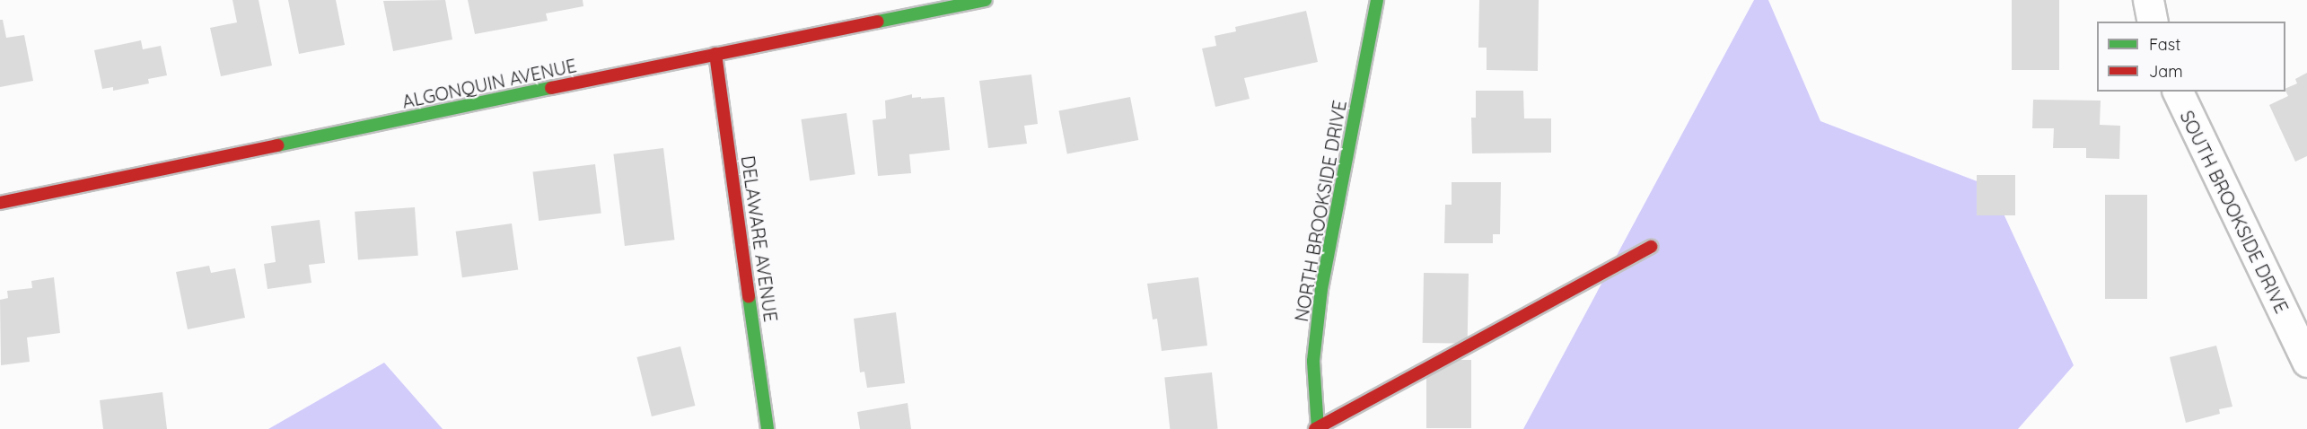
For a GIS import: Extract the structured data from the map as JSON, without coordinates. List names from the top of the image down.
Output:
{
  "streets": {
    "street": [
      "ALGONQUIN AVENUE",
      "NORTH BROOKSIDE DRIVE",
      "SOUTH BROOKSIDE DRIVE",
      "DELAWARE AVENUE"
    ]
  },
  "crossings": [
    ["ALGONQUIN AVENUE", "DELAWARE AVENUE"]
  ],
  "legend": ["Fast", "Jam"]
}
